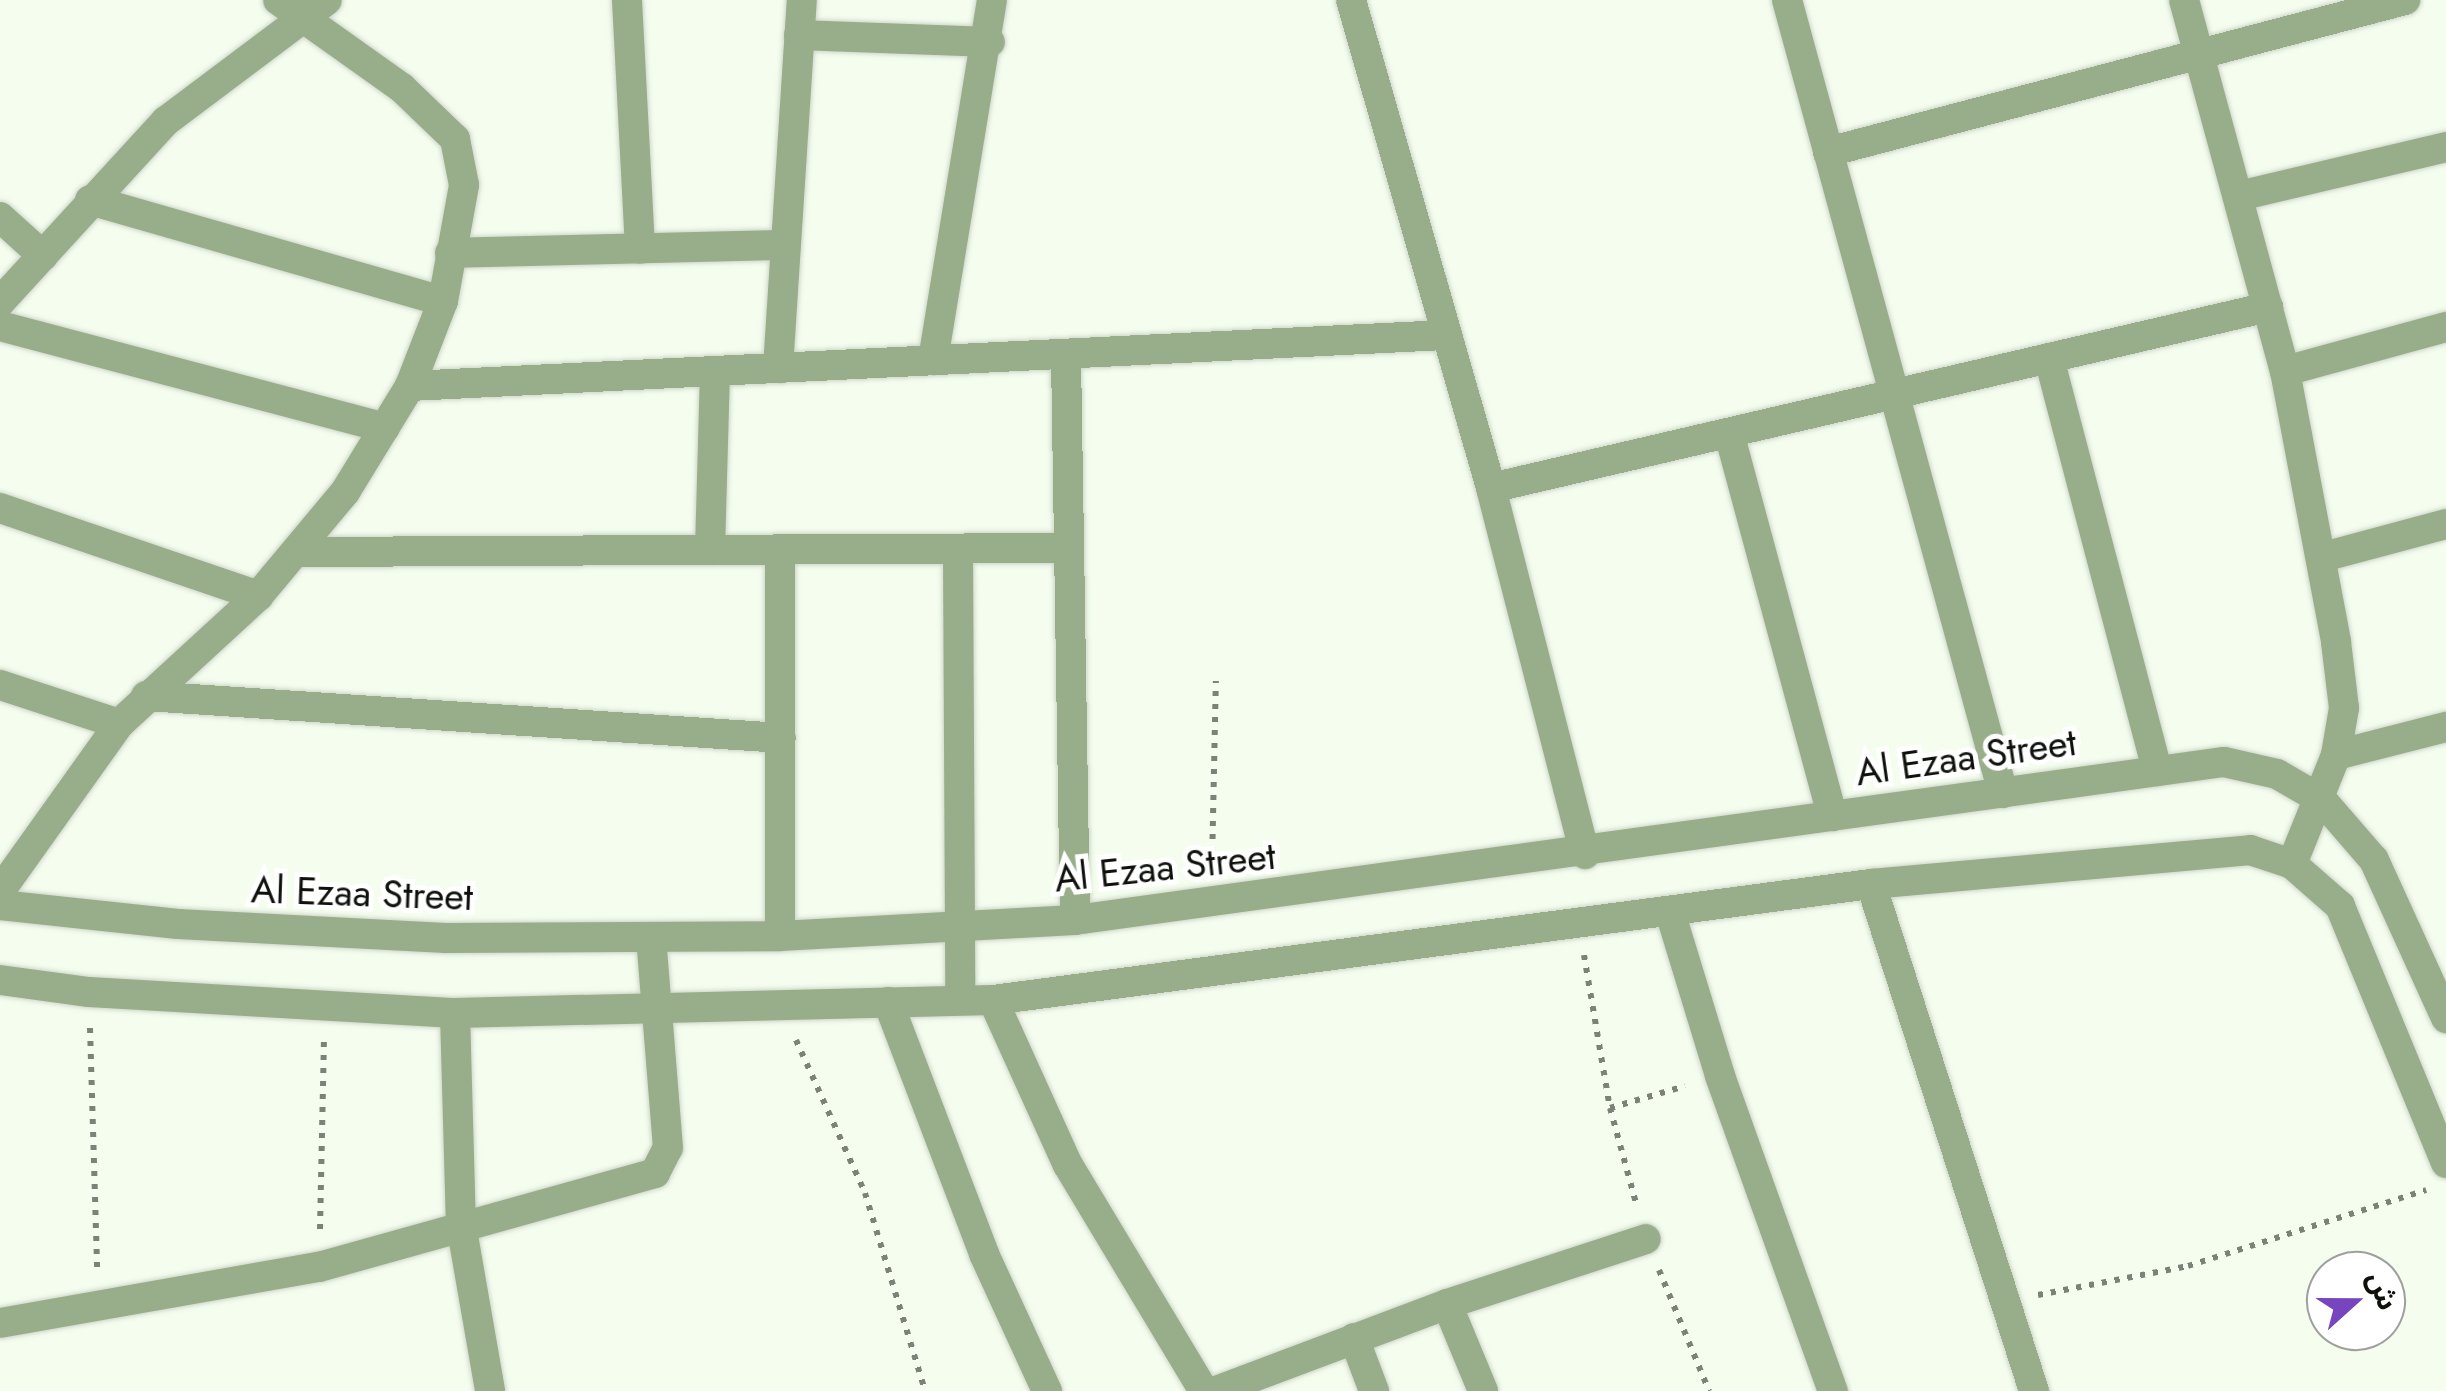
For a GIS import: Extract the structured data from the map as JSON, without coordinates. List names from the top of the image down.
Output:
{
  "streets": {
    "street": ["Al Ezaa Street"]
  },
  "north": "right"
}
